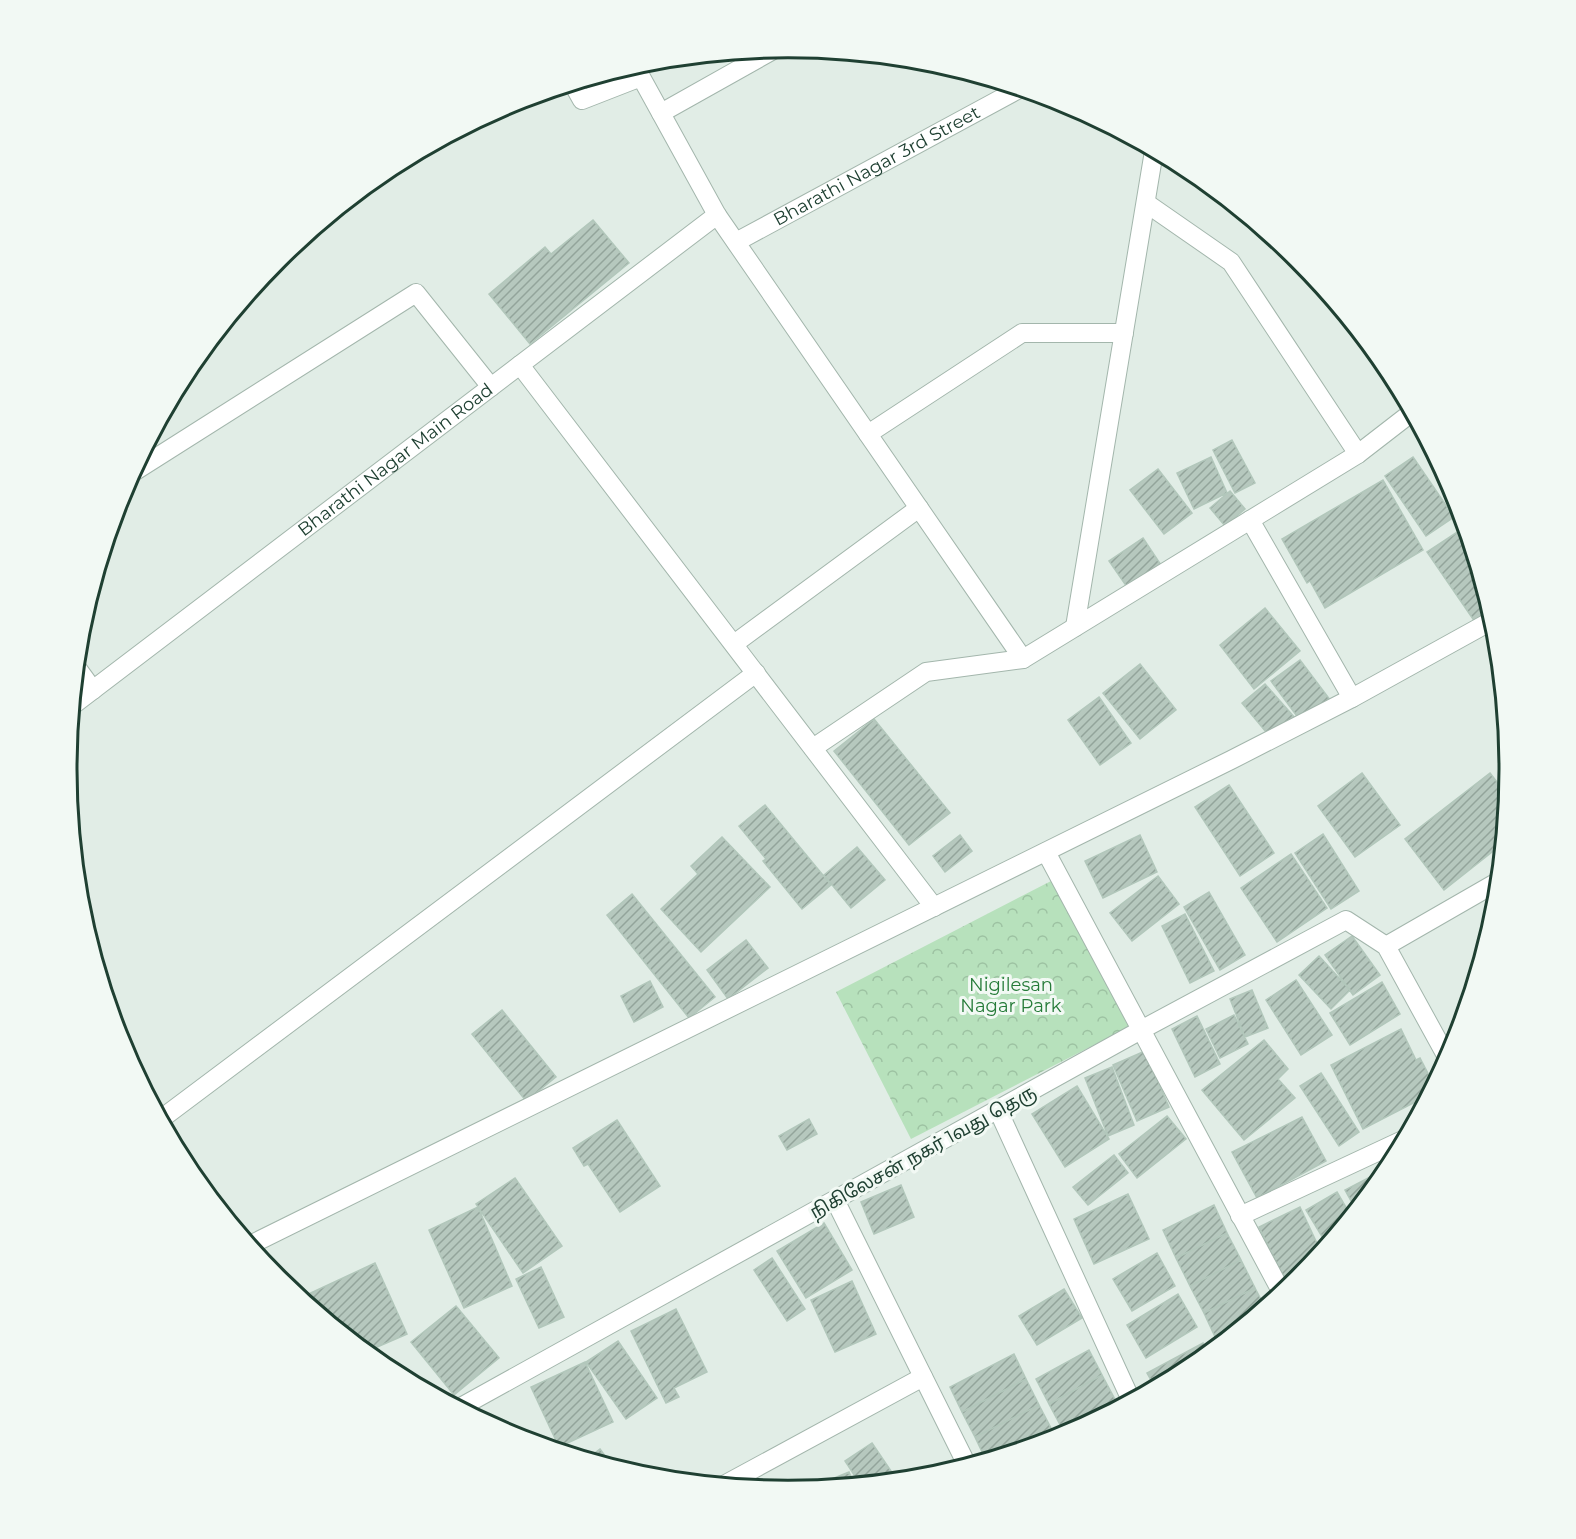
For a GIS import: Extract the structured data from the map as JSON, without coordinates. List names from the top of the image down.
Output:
{
  "streets": {
    "street": ["Bharathi Nagar 3rd Street", "Bharathi Nagar Main Road", "நிகிலேசன் நகர் 1வது தெரு"]
  },
  "parks": ["Nigilesan Nagar Park"]
}
